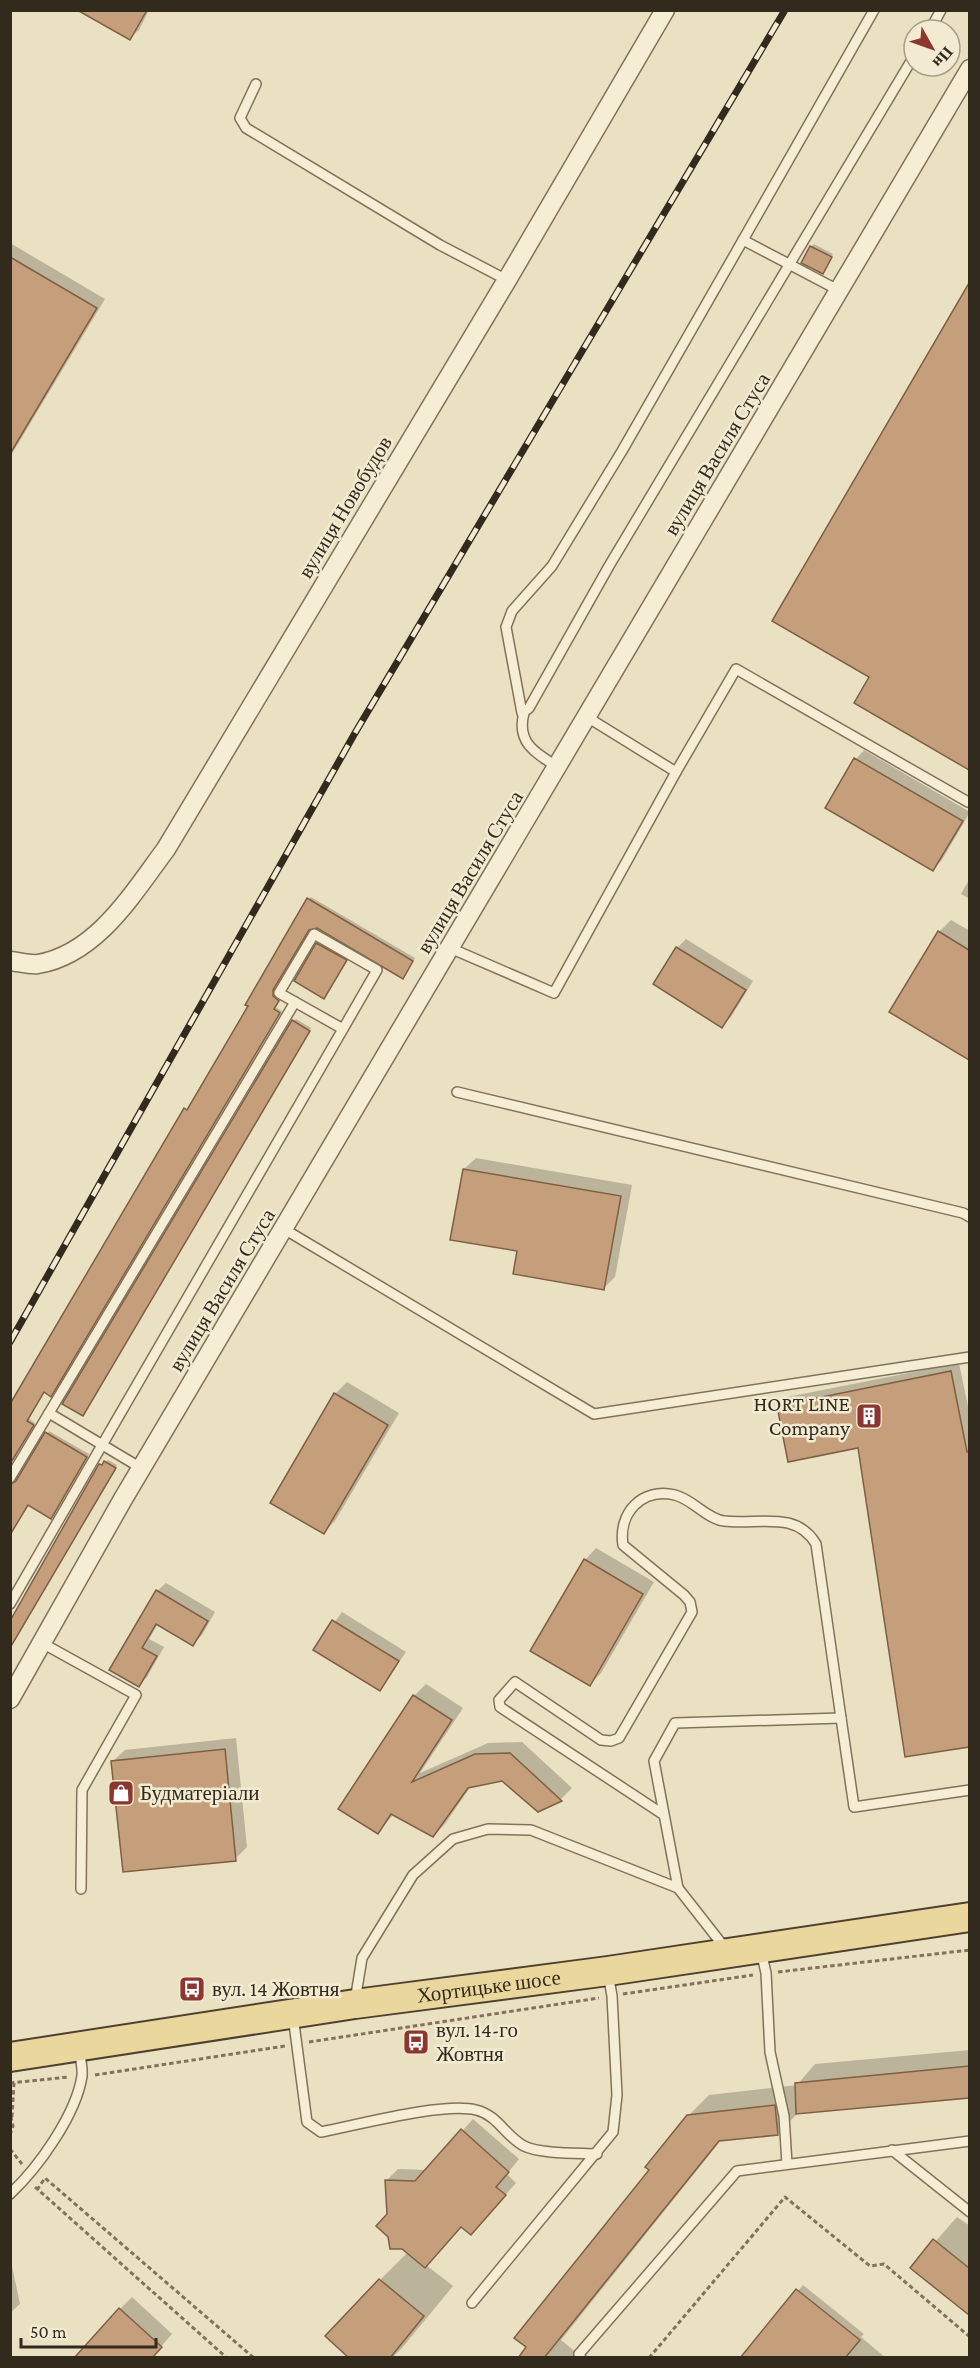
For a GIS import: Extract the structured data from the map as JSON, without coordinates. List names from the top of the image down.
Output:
{
  "streets": {
    "main road": ["Хортицьке шосе"],
    "street": ["вулиця Василя Стуса", "вулиця Новобудов"]
  },
  "places": {
    "building": ["HORT LINE Company"],
    "shop": ["Будматеріали"],
    "bus stop": ["вул. 14 Жовтня", "вул. 14-го Жовтня"]
  },
  "scale_bar": "50 m",
  "north": "bottom right"
}
